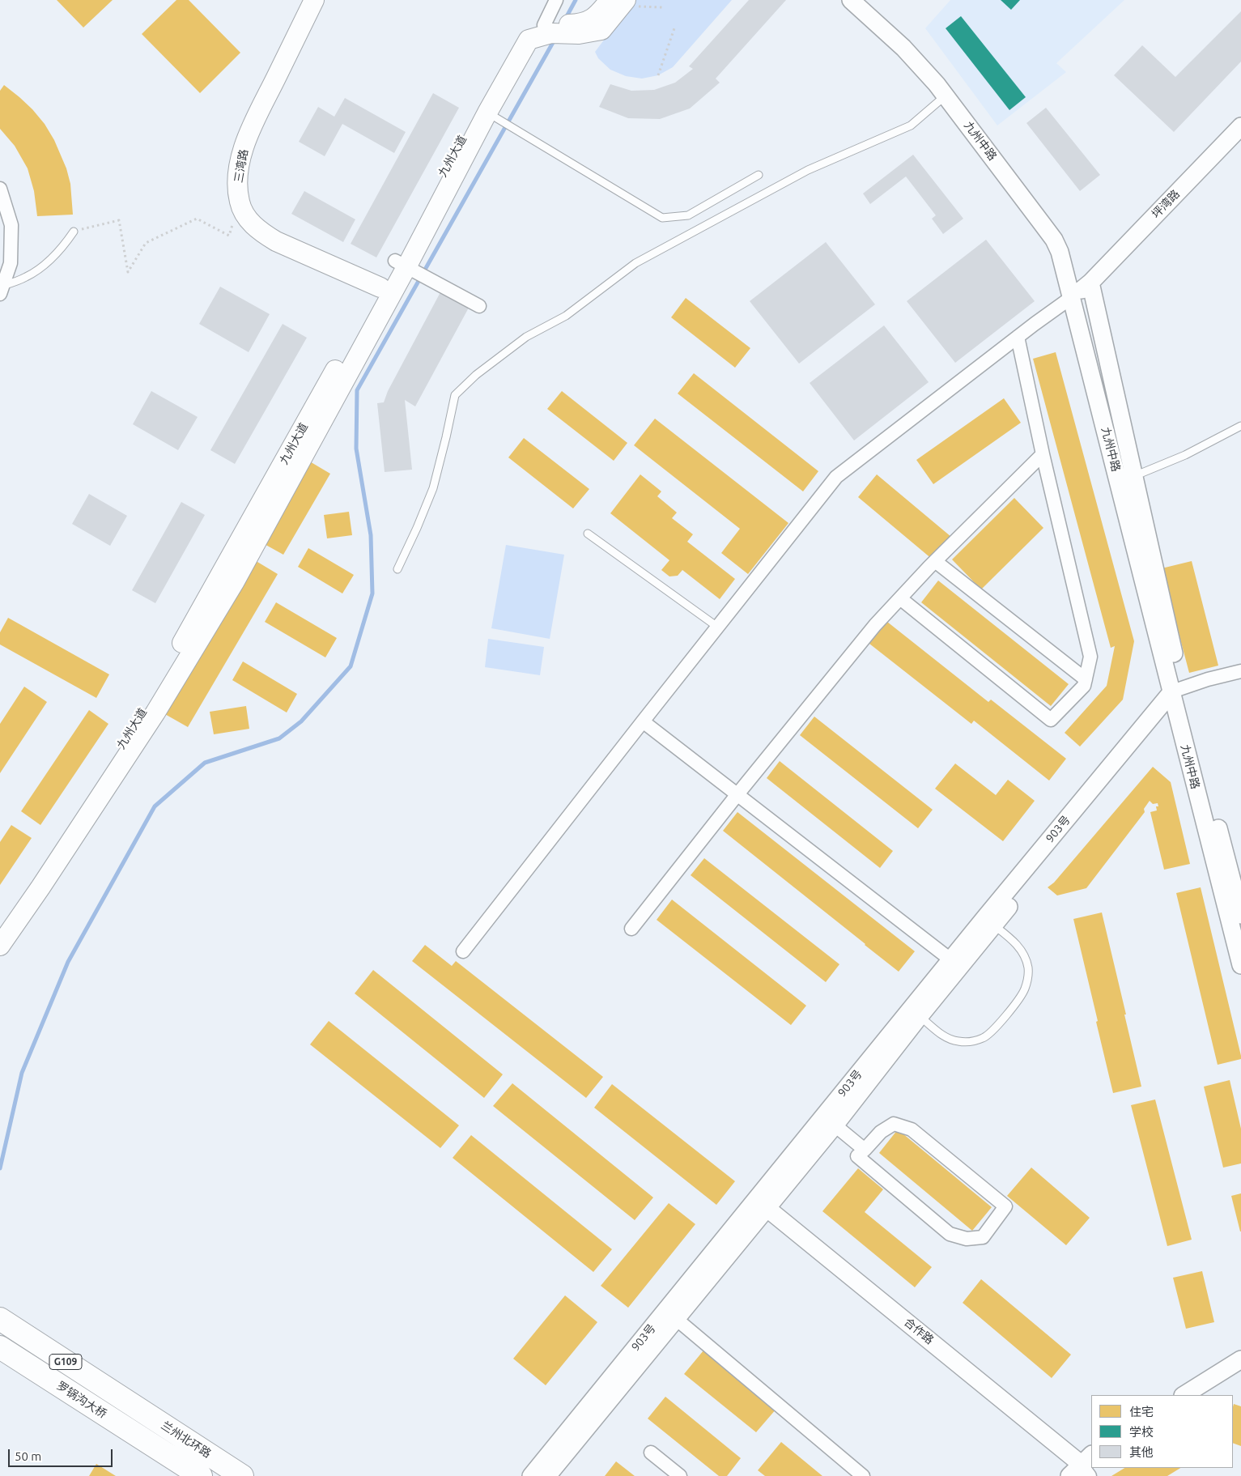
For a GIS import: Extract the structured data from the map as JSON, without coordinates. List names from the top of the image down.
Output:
{
  "streets": {
    "highway": ["G109", "罗锅沟大桥", "兰州北环路"],
    "main road": ["九州大道", "三湾路"],
    "street": [
      "九州中路",
      "坪湾路",
      "903号",
      "合作路"
    ]
  },
  "crossings": [
    ["九州中路", "坪湾路"],
    ["九州中路", "903号"],
    ["九州大道", "三湾路"],
    ["903号", "合作路"],
    ["罗锅沟大桥", "兰州北环路"]
  ],
  "legend": ["住宅", "学校", "其他"],
  "scale_bar": "50 m"
}
